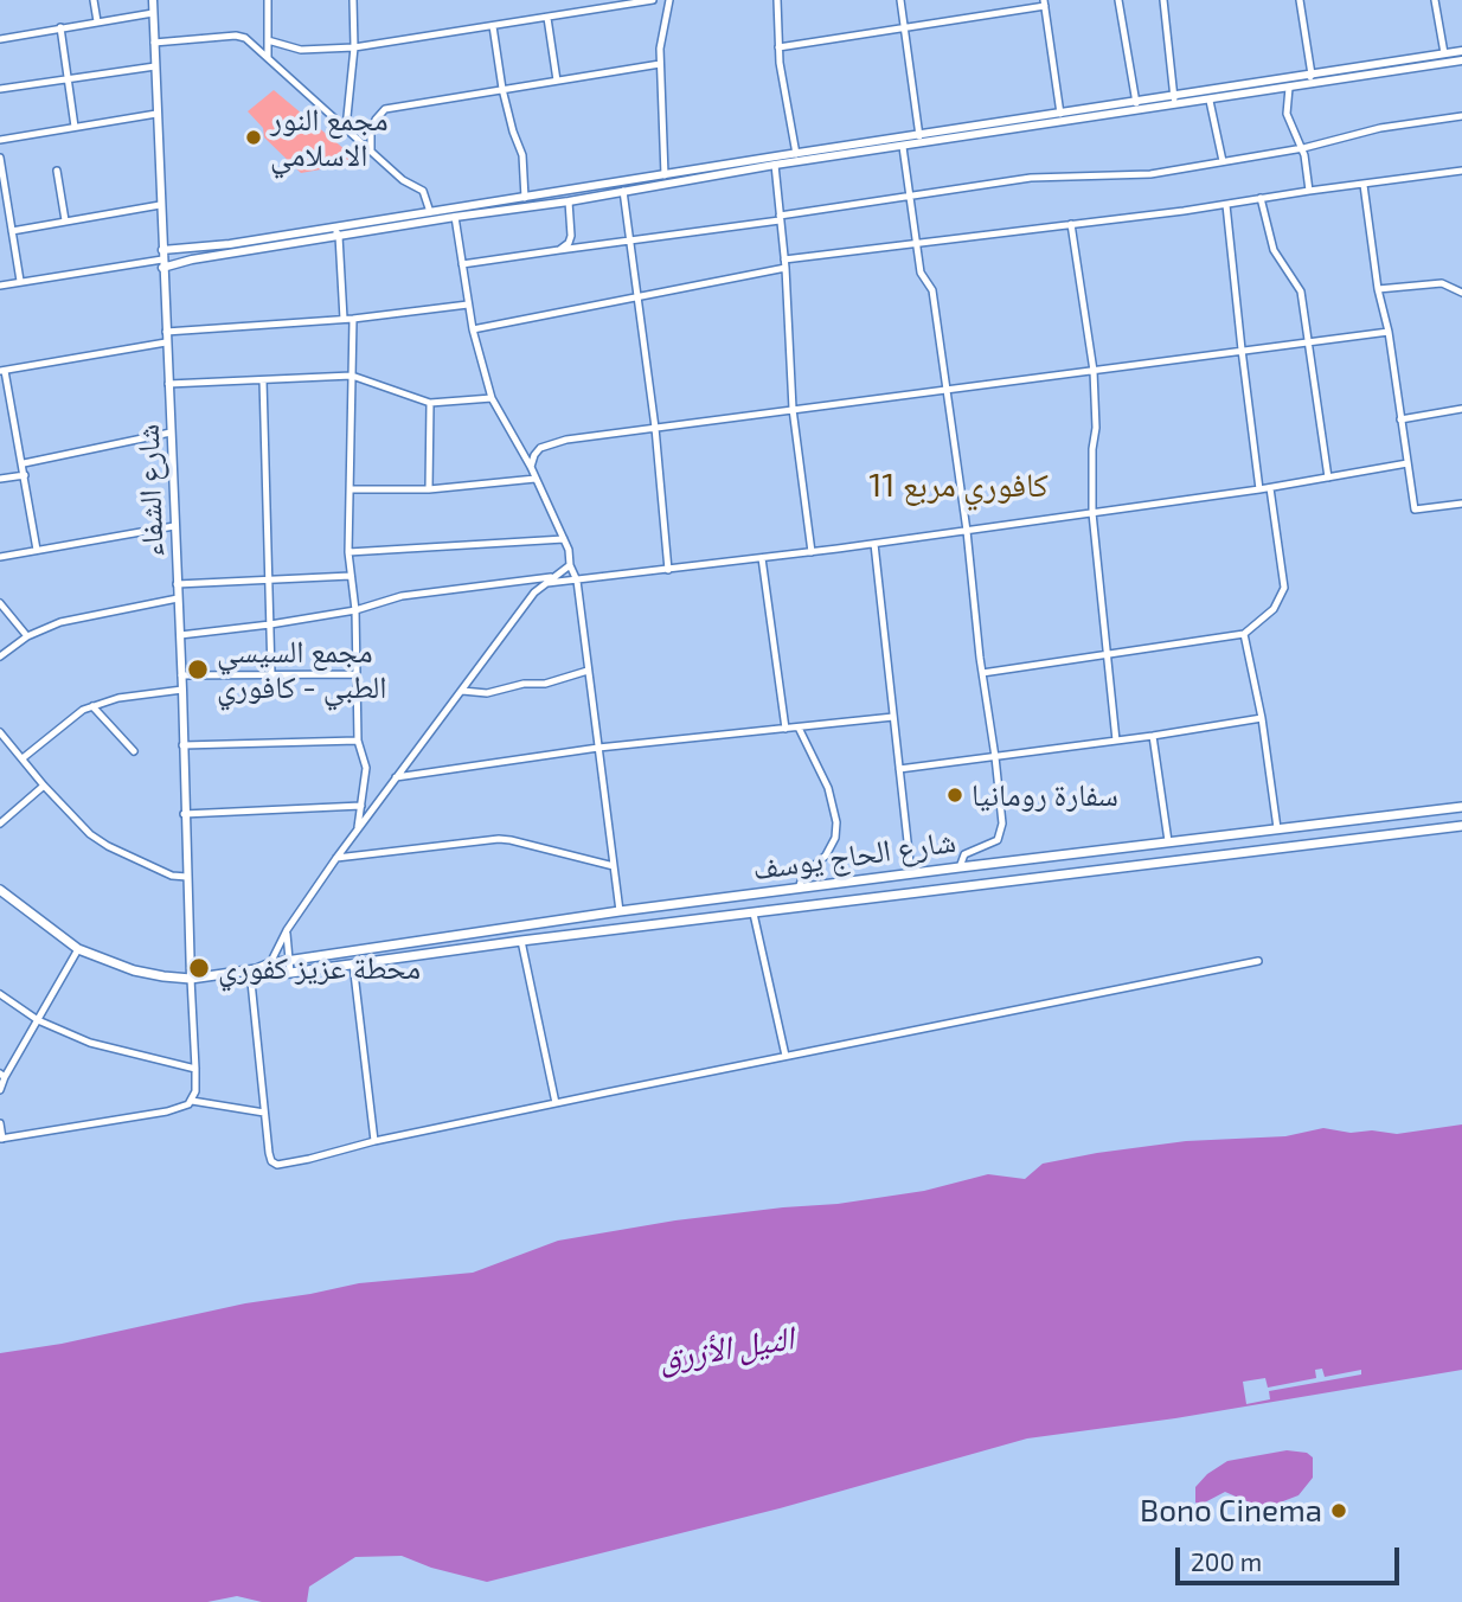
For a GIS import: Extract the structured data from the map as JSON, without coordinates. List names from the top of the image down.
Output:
{
  "streets": {
    "main road": ["شارع الحاج يوسف"],
    "street": ["شارع الشفاء"]
  },
  "crossings": [
    ["شارع الشفاء", "شارع الحاج يوسف"]
  ],
  "districts": ["كافوري مربع 11"],
  "water": ["النيل الأزرق"],
  "places": [
    "مجمع النور الاسلامي",
    "مجمع السيسي الطبي - كافوري",
    "سفارة رومانيا",
    "محطة عزيز كفوري",
    "Bono Cinema"
  ],
  "scale_bar": "200 m"
}
